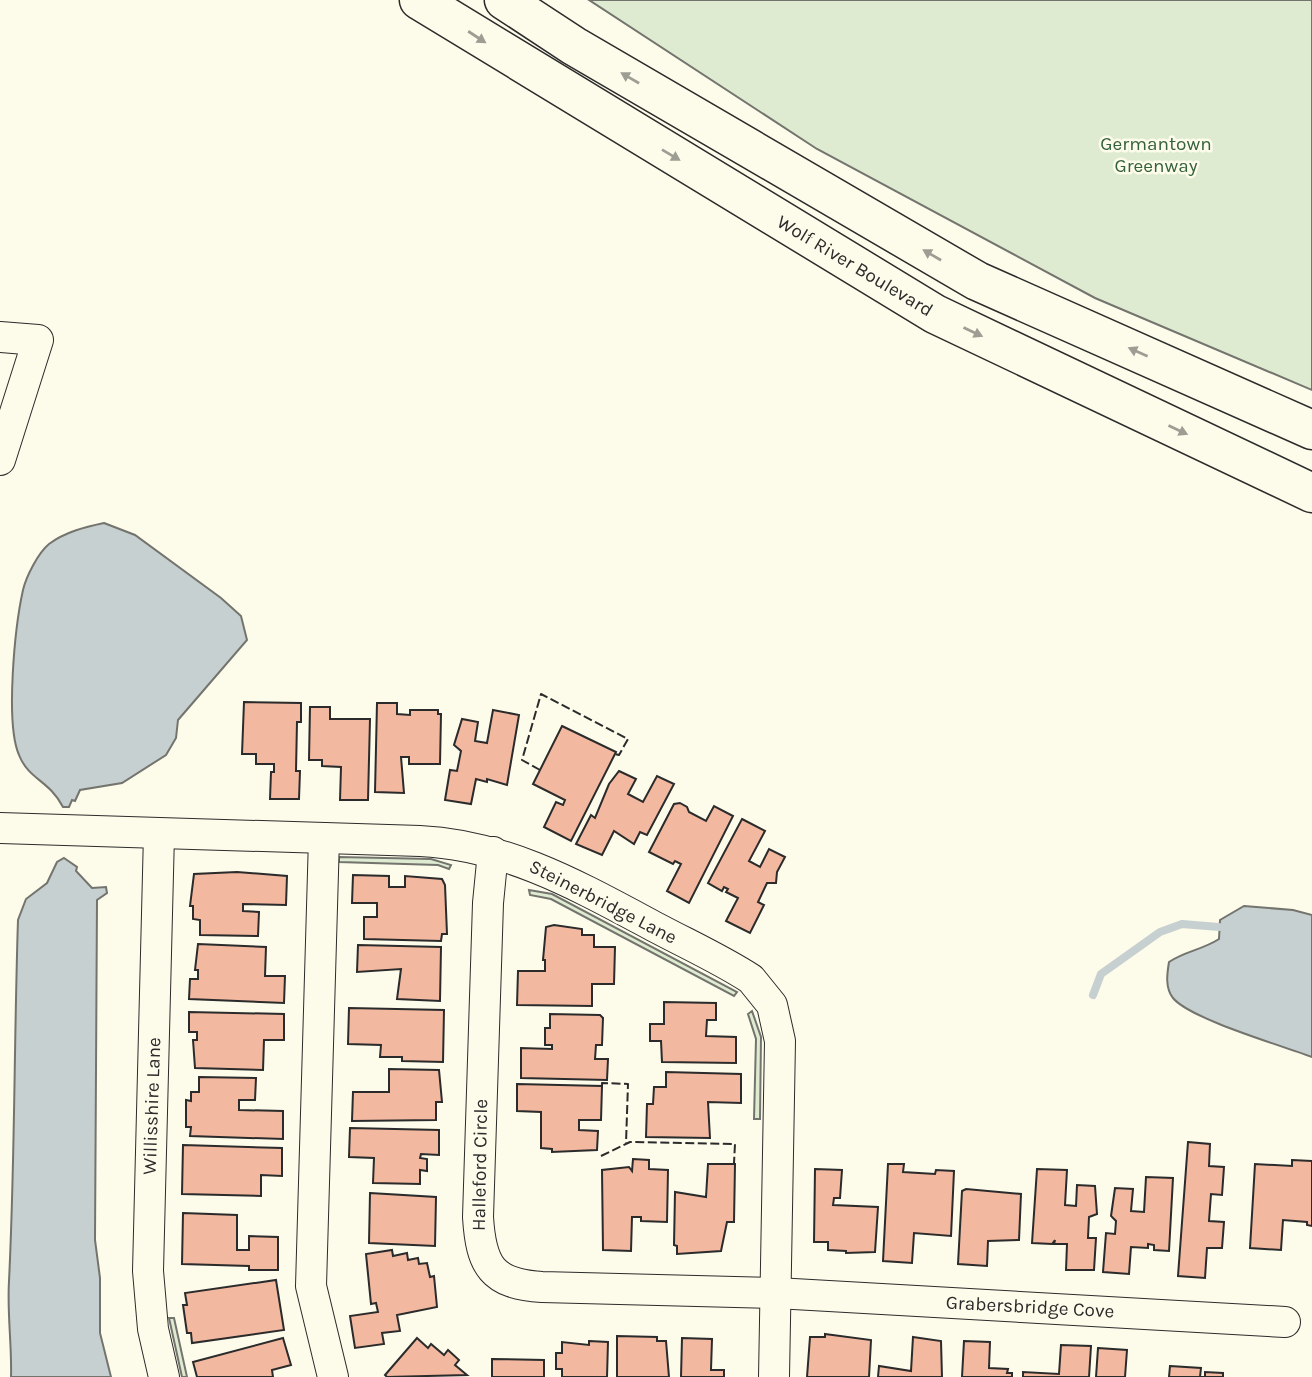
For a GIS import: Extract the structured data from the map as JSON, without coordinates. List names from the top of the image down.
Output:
{
  "streets": {
    "main road": ["Wolf River Boulevard"],
    "street": [
      "Steinerbridge Lane",
      "Willisshire Lane",
      "Halleford Circle",
      "Grabersbridge Cove"
    ]
  },
  "crossings": [
    ["Steinerbridge Lane", "Willisshire Lane"],
    ["Steinerbridge Lane", "Halleford Circle"],
    ["Steinerbridge Lane", "Grabersbridge Cove"],
    ["Halleford Circle", "Grabersbridge Cove"]
  ],
  "parks": ["Germantown Greenway"]
}
